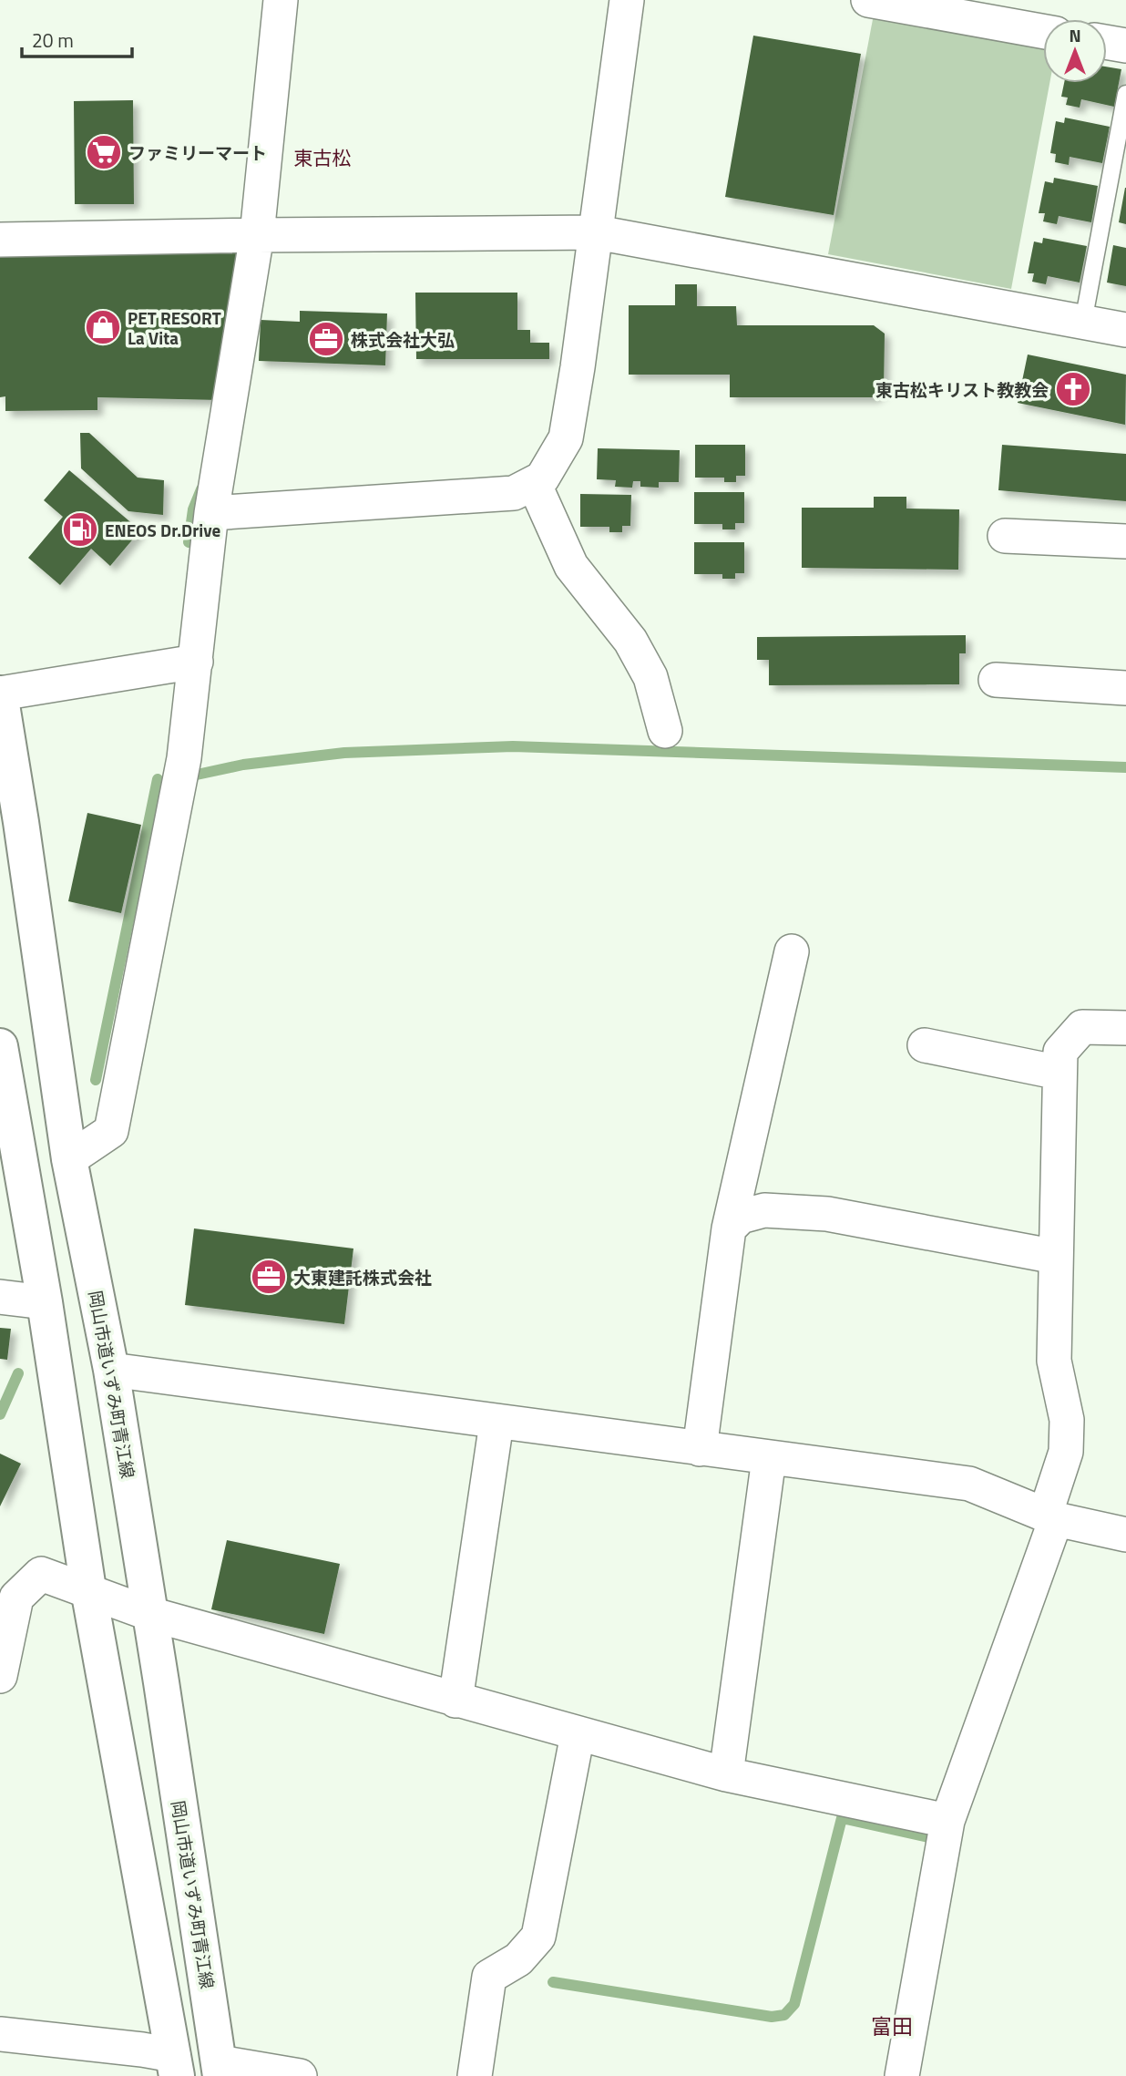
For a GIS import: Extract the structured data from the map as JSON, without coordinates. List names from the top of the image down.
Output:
{
  "streets": {
    "street": ["岡山市道いずみ町青江線"]
  },
  "districts": ["東古松", "富田"],
  "places": {
    "supermarket": ["ファミリーマート"],
    "shop": ["PET RESORT La Vita"],
    "office": ["株式会社大弘", "大東建託株式会社"],
    "church": ["東古松キリスト教教会"],
    "fuel station": ["ENEOS Dr.Drive"]
  },
  "scale_bar": "20 m",
  "north": "top"
}
